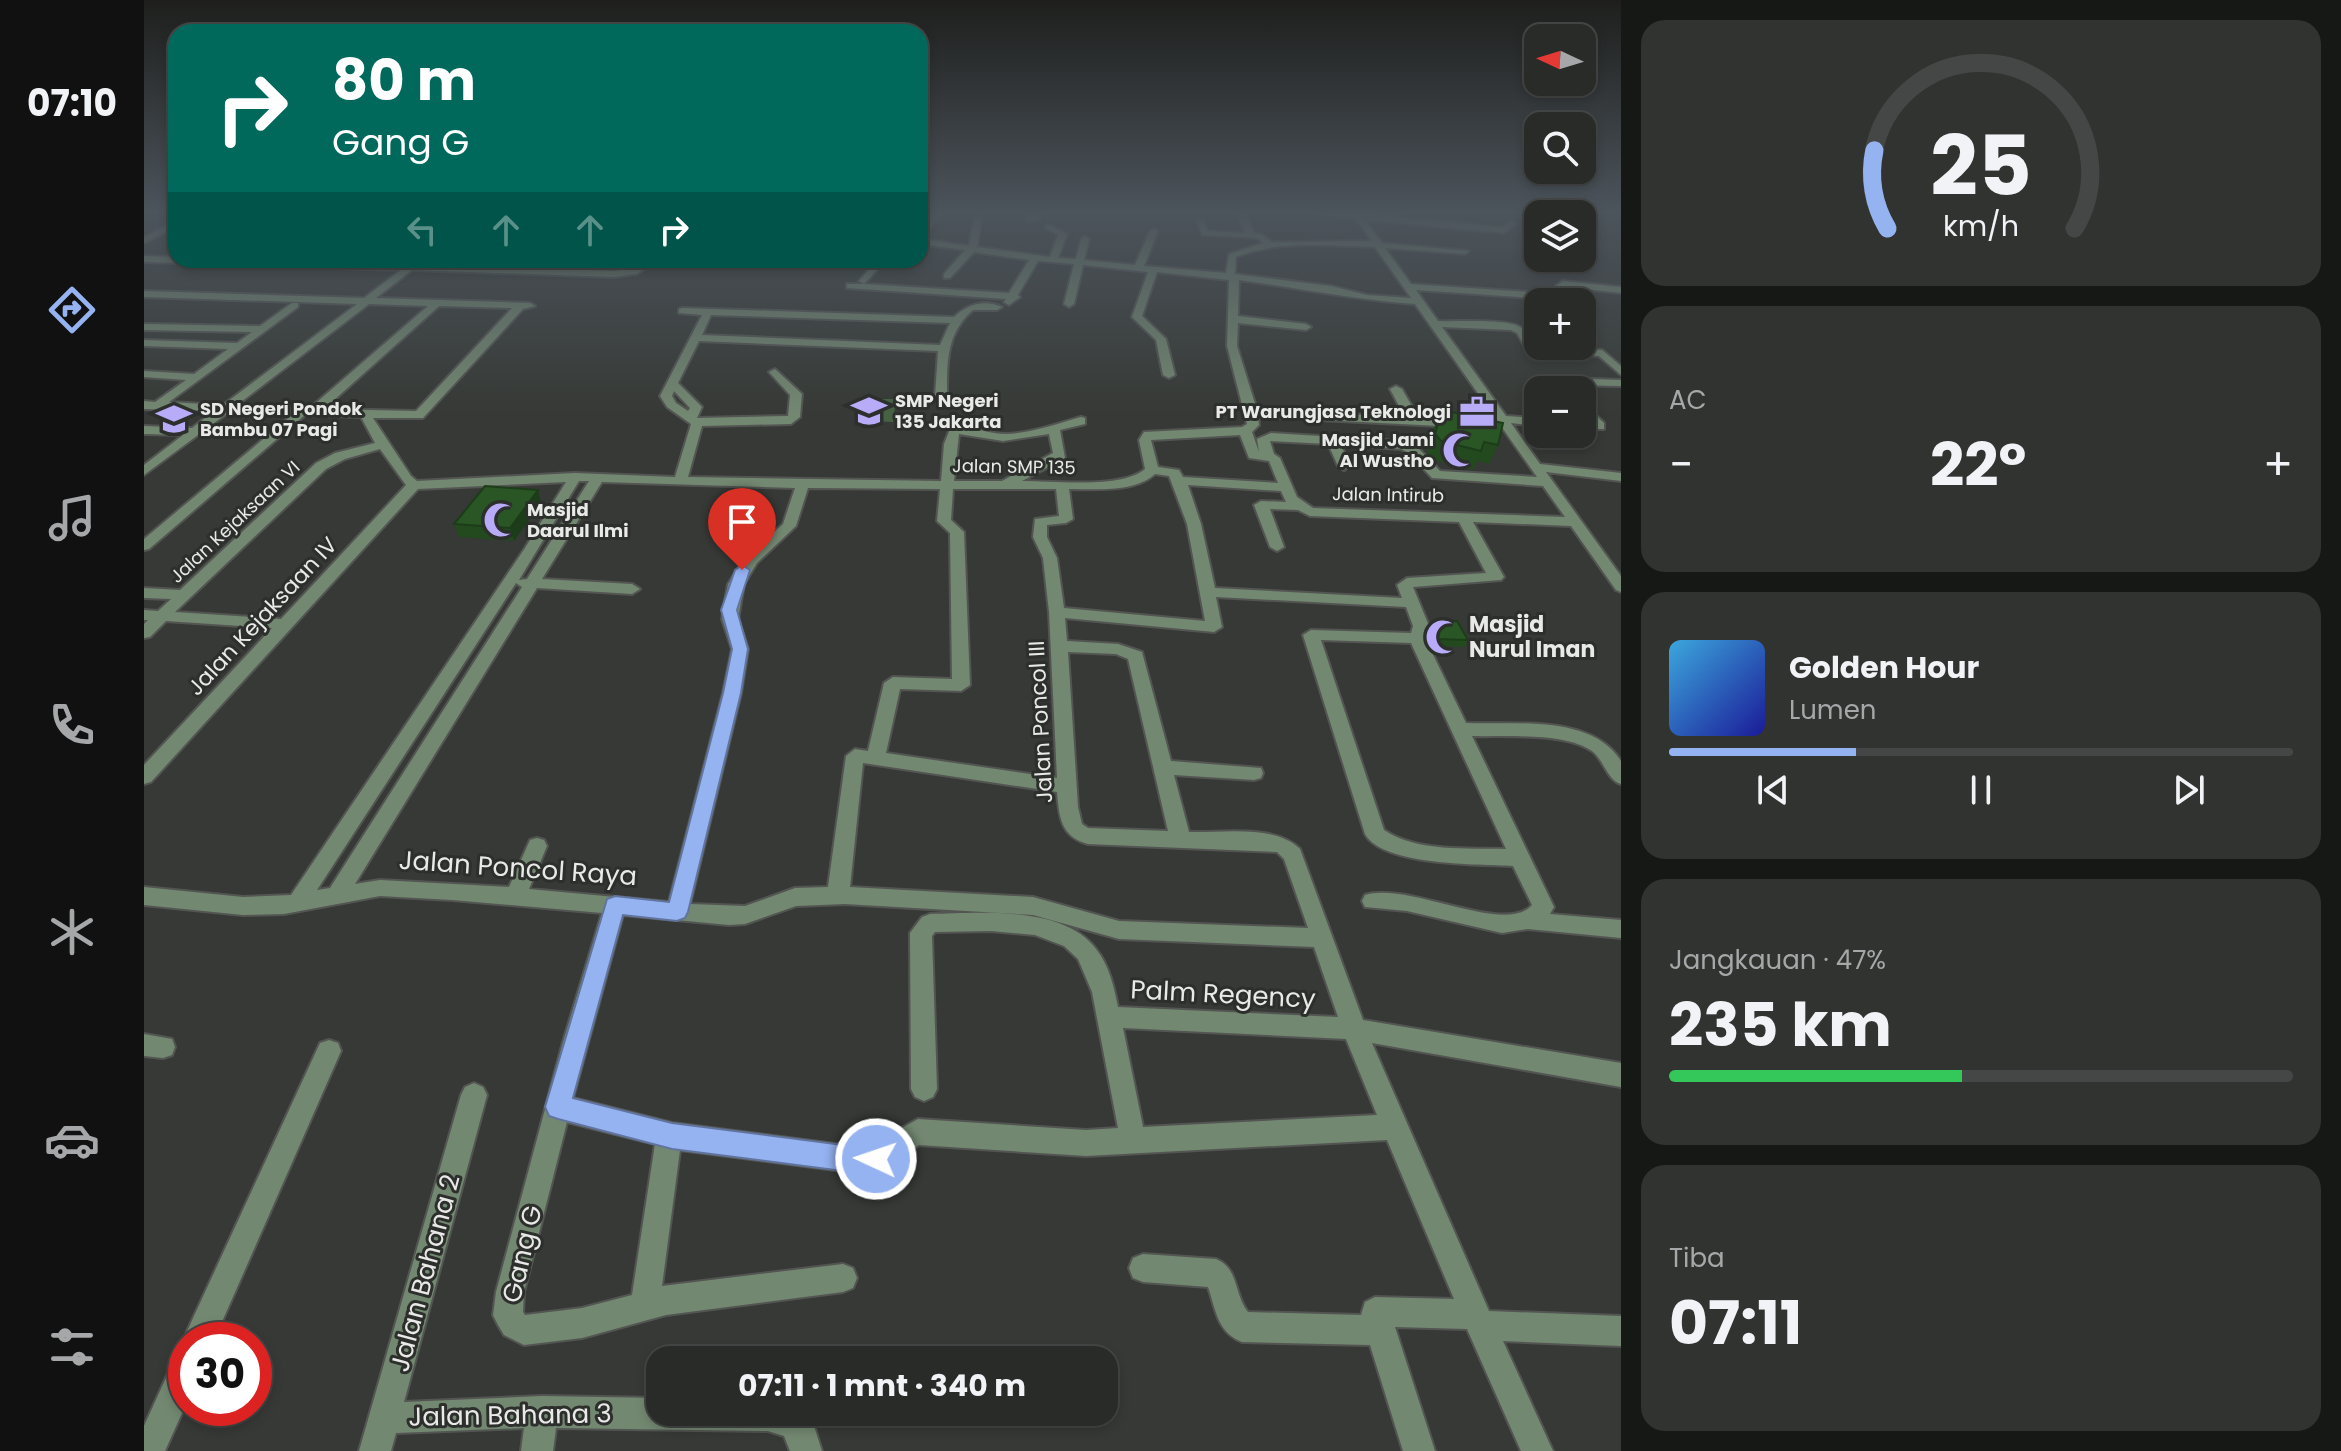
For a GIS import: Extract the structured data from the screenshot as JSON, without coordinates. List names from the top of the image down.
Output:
{
  "streets": {
    "street": [
      "Jalan SMP 135",
      "Jalan Intirub",
      "Jalan Kejaksaan VI",
      "Jalan Kejaksaan IV",
      "Jalan Poncol III",
      "Jalan Poncol Raya",
      "Palm Regency",
      "Gang G",
      "Jalan Bahana 2",
      "Jalan Bahana 3"
    ]
  },
  "crossings": [
    ["Jalan SMP 135", "Jalan Kejaksaan IV"],
    ["Jalan SMP 135", "Jalan Poncol III"],
    ["Jalan Poncol Raya", "Gang G"],
    ["Jalan Bahana 2", "Jalan Bahana 3"]
  ],
  "places": {
    "school or university": ["SMP Negeri 135 Jakarta", "SD Negeri Pondok Bambu 07 Pagi"],
    "office": ["PT Warungjasa Teknologi"],
    "mosque": ["Masjid Jami Al Wustho", "Masjid Daarul Ilmi", "Masjid Nurul Iman"]
  },
  "north": "left",
  "page": {
    "tabs": "07:10",
    "map_buttons": ["+", "−"],
    "turn": ["80 m", "Gang G"],
    "tile": [
      "AC",
      ["Jangkauan · 47%", "235 km"],
      ["Tiba", "07:11"]
    ],
    "heat": ["−", "22°", "+"],
    "song": ["Golden Hour", "Lumen"],
    "limit": "30",
    "trip": "07:11 · 1 mnt · 340 m",
    "gauge": ["25", "km/h"]
  }
}
